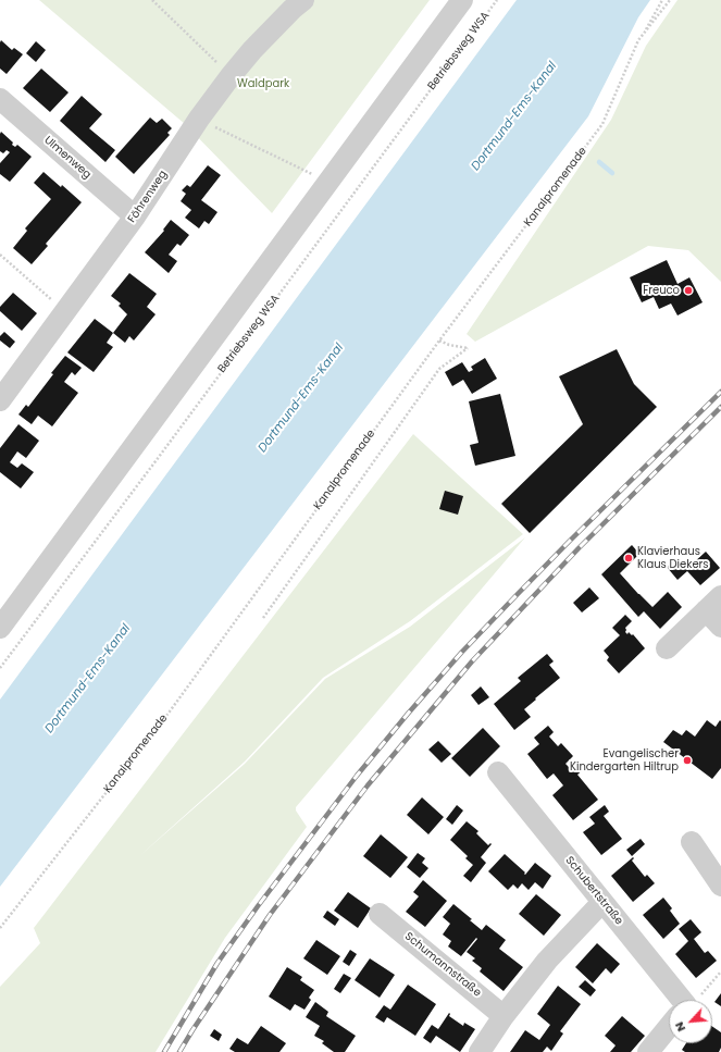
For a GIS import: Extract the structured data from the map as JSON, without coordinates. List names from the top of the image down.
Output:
{
  "streets": {
    "street": [
      "Ulmenweg",
      "Föhrenweg",
      "Schubertstraße",
      "Schumannstraße"
    ],
    "path": ["Betriebsweg WSA", "Kanalpromenade"]
  },
  "crossings": [
    ["Ulmenweg", "Föhrenweg"]
  ],
  "water": ["Dortmund-Ems-Kanal"],
  "parks": ["Waldpark"],
  "places": ["Freuco", "Klavierhaus Klaus Diekers", "Evangelischer Kindergarten Hiltrup"],
  "north": "bottom left"
}
